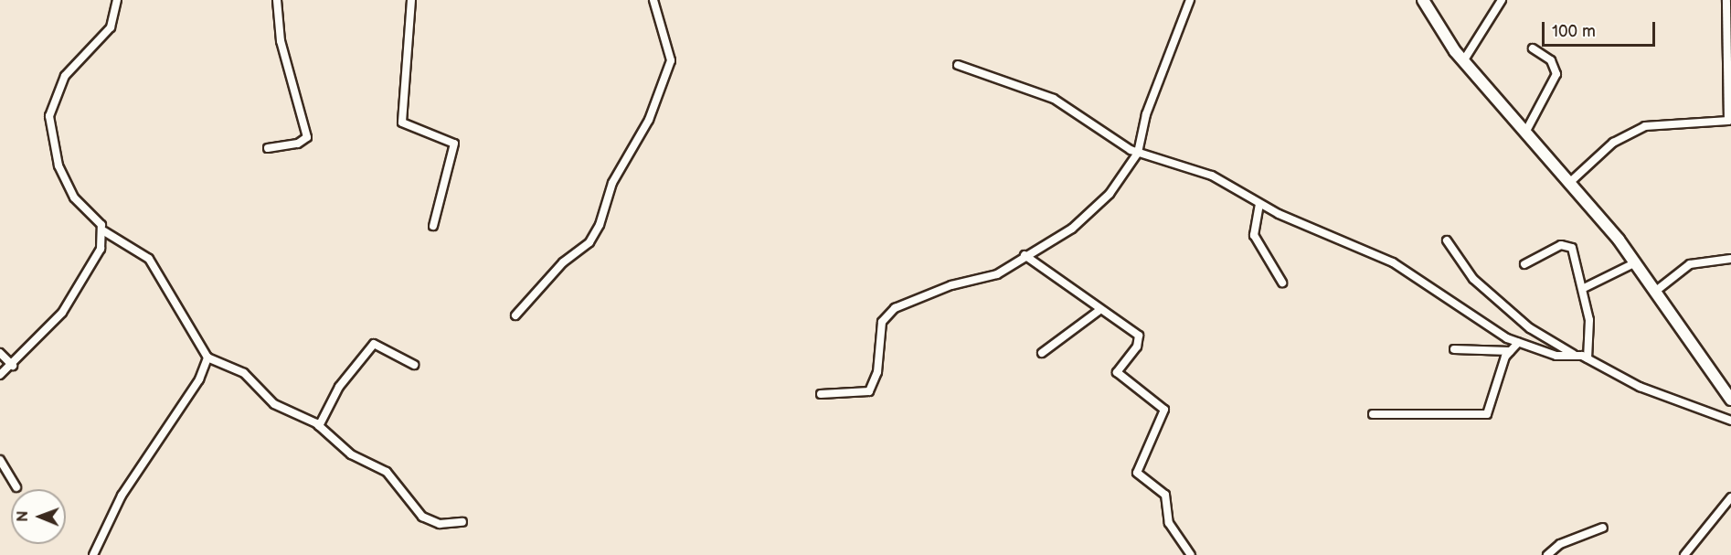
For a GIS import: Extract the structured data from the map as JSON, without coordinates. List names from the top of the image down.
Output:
{
  "scale_bar": "100 m",
  "north": "left"
}
